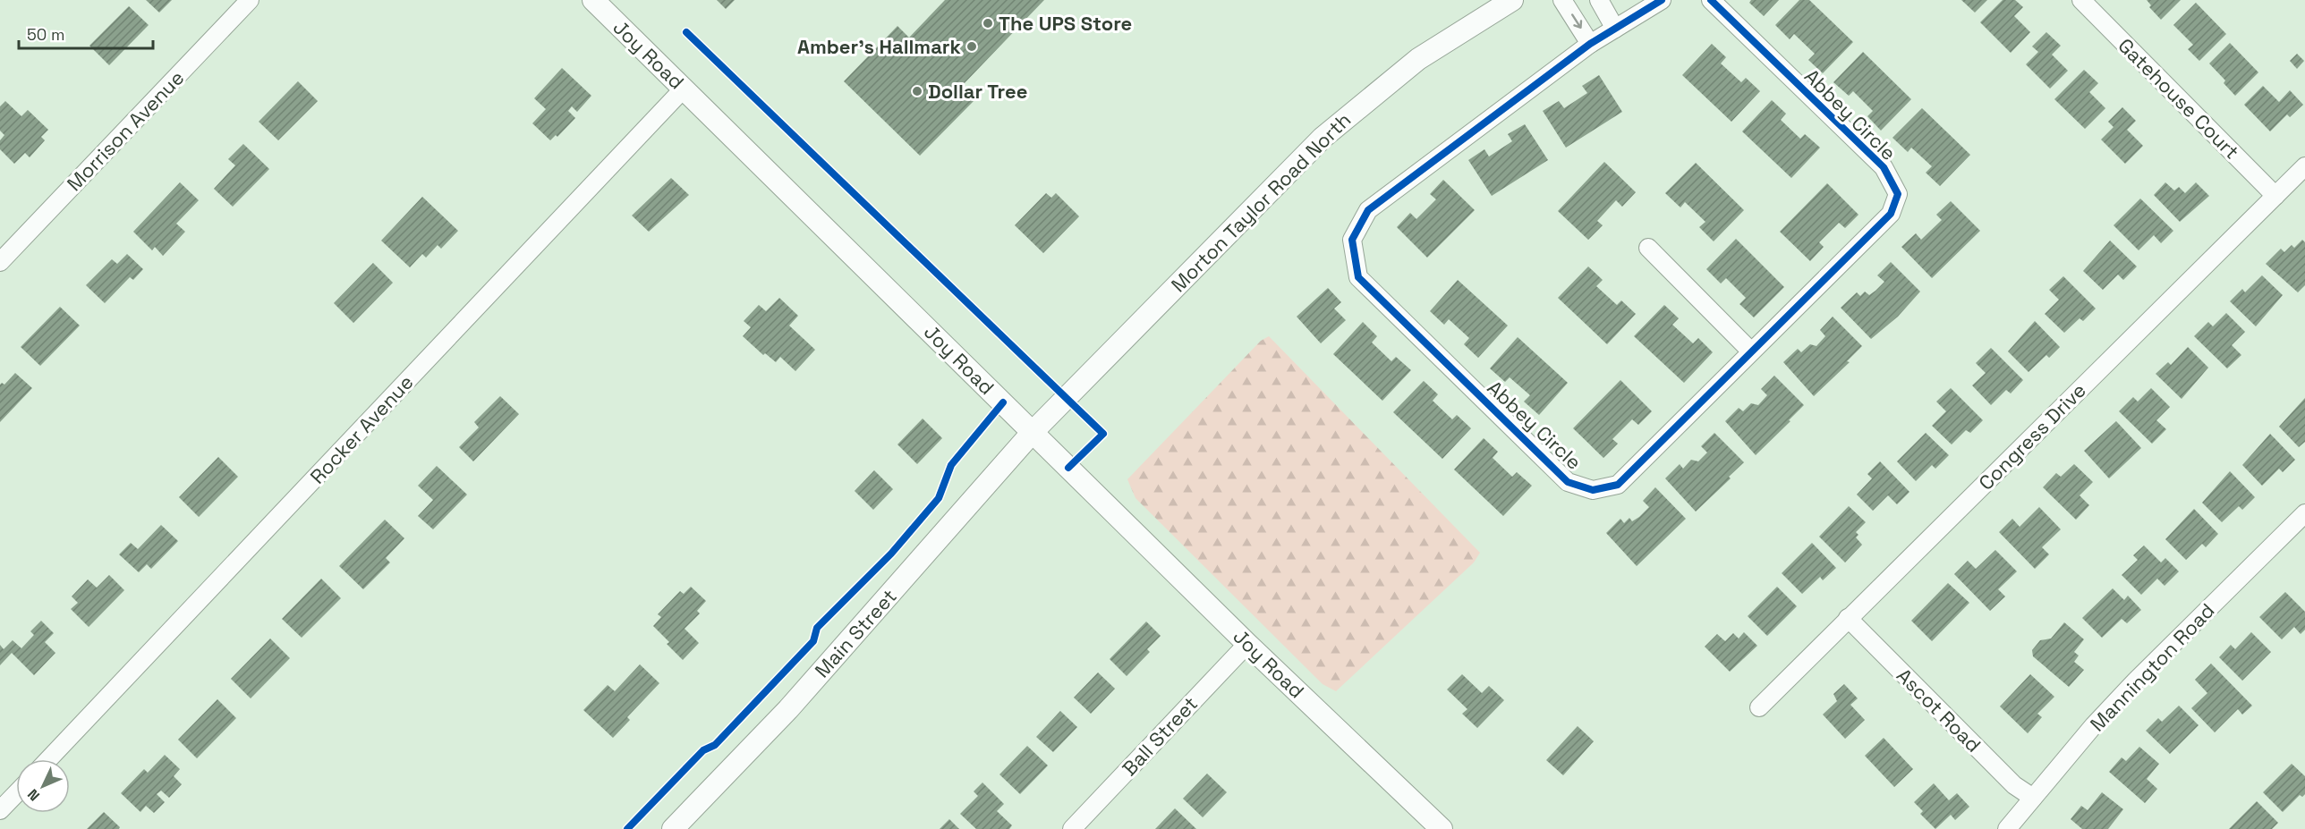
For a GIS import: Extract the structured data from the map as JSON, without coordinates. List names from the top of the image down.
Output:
{
  "streets": {
    "street": [
      "Joy Road",
      "Gatehouse Court",
      "Abbey Circle",
      "Morrison Avenue",
      "Morton Taylor Road North",
      "Rocker Avenue",
      "Congress Drive",
      "Main Street",
      "Mannington Road",
      "Ascot Road",
      "Ball Street"
    ]
  },
  "crossings": [
    ["Joy Road", "Morton Taylor Road North"],
    ["Joy Road", "Rocker Avenue"],
    ["Joy Road", "Main Street"],
    ["Joy Road", "Ball Street"],
    ["Gatehouse Court", "Congress Drive"],
    ["Morton Taylor Road North", "Main Street"],
    ["Congress Drive", "Ascot Road"],
    ["Mannington Road", "Ascot Road"]
  ],
  "places": ["The UPS Store", "Amber's Hallmark", "Dollar Tree"],
  "scale_bar": "50 m",
  "north": "bottom left"
}
